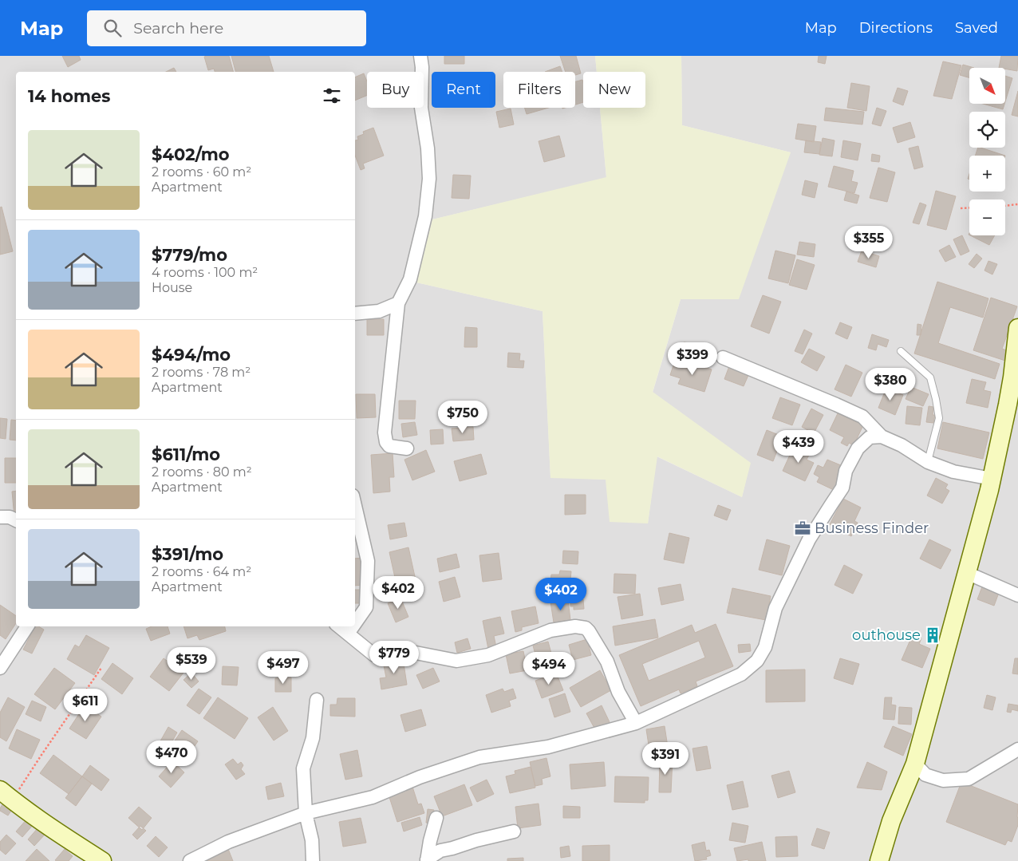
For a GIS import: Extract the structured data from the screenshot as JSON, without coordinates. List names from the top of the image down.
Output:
{
  "places": {
    "office": ["Business Finder"],
    "building": ["outhouse"]
  },
  "north": "bottom right",
  "page": {
    "header": "Map",
    "search": "Search here",
    "nav": ["Map", "Directions", "Saved"],
    "map_buttons": ["+", "−"],
    "chip": [
      "Buy",
      "Rent",
      "Filters",
      "New"
    ],
    "heading": "14 homes",
    "list": [
      {
        "name": "$402/mo",
        "note": "2 rooms · 60 m² · Apartment"
      },
      {
        "name": "$779/mo",
        "note": "4 rooms · 100 m² · House"
      },
      {
        "name": "$494/mo",
        "note": "2 rooms · 78 m² · Apartment"
      },
      {
        "name": "$611/mo",
        "note": "2 rooms · 80 m² · Apartment"
      },
      {
        "name": "$391/mo",
        "note": "2 rooms · 64 m² · Apartment"
      }
    ],
    "price": [
      "$355",
      "$399",
      "$380",
      "$750",
      "$439",
      "$402",
      "$402",
      "$779",
      "$539",
      "$497",
      "$494",
      "$611",
      "$470",
      "$391"
    ]
  }
}
